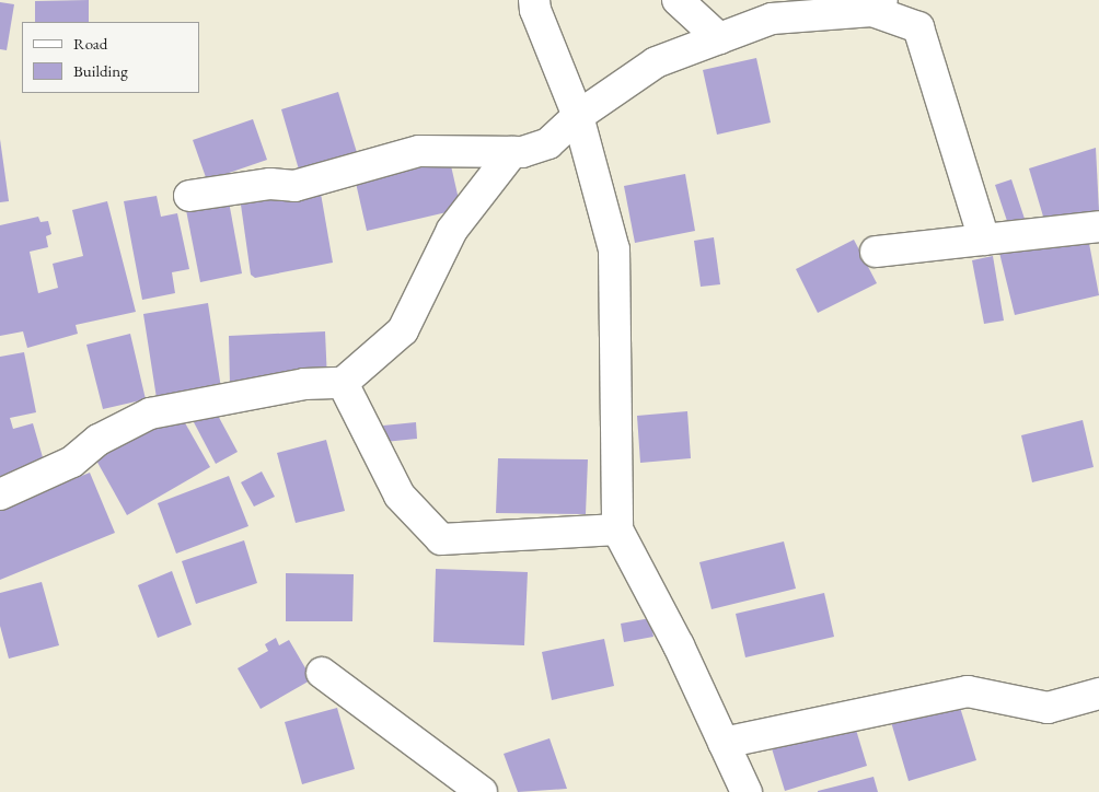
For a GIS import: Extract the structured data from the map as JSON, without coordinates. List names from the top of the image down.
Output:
{
  "legend": ["Road", "Building"]
}
